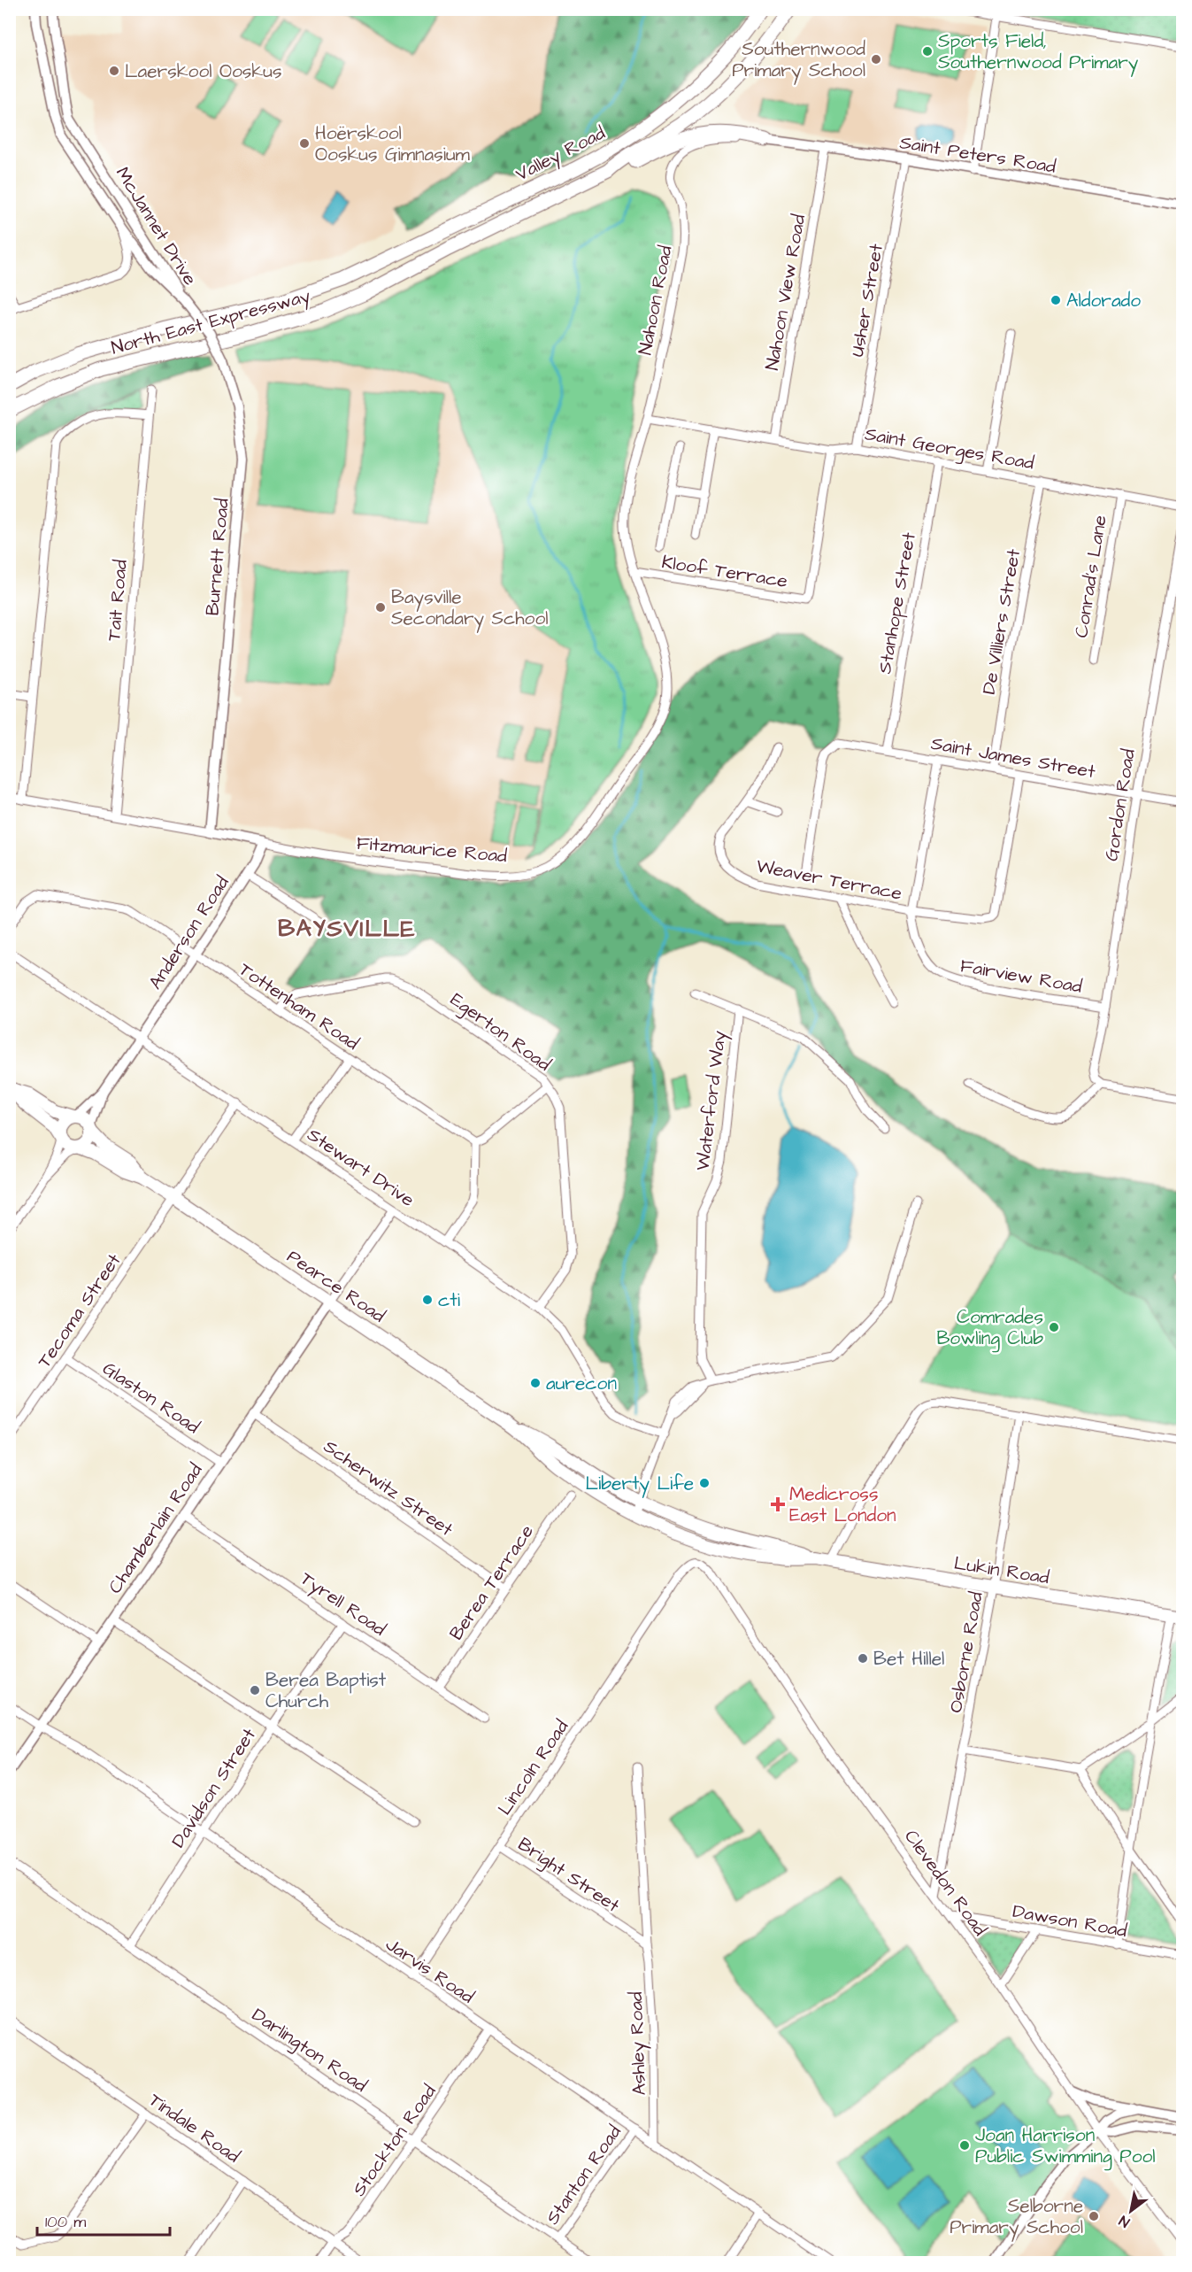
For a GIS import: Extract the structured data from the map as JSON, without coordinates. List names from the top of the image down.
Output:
{
  "streets": {
    "highway": ["Valley Road", "North East Expressway"],
    "main road": ["Pearce Road", "Lukin Road"],
    "street": [
      "Saint Peters Road",
      "McJannet Drive",
      "Nahoon View Road",
      "Nahoon Road",
      "Usher Street",
      "Saint Georges Road",
      "Burnett Road",
      "Kloof Terrace",
      "Conrad's Lane",
      "Tait Road",
      "Stanhope Street",
      "De Villiers Street",
      "Saint James Street",
      "Gordon Road",
      "Fitzmaurice Road",
      "Weaver Terrace",
      "Anderson Road",
      "Fairview Road",
      "Tottenham Road",
      "Egerton Road",
      "Waterford Way",
      "Stewart Drive",
      "Tecoma Street",
      "Glaston Road",
      "Scherwitz Street",
      "Chamberlain Road",
      "Berea Terrace",
      "Tyrell Road",
      "Osborne Road",
      "Lincoln Road",
      "Davidson Street",
      "Bright Street",
      "Clevedon Road",
      "Dawson Road",
      "Jarvis Road",
      "Ashley Road",
      "Darlington Road",
      "Tindale Road",
      "Stockton Road",
      "Stanton Road"
    ]
  },
  "crossings": [
    ["Valley Road", "North East Expressway"],
    ["Saint Peters Road", "Nahoon View Road"],
    ["Saint Peters Road", "Nahoon Road"],
    ["Saint Peters Road", "Usher Street"],
    ["McJannet Drive", "Burnett Road"],
    ["Nahoon View Road", "Saint Georges Road"],
    ["Nahoon Road", "Saint Georges Road"],
    ["Usher Street", "Saint Georges Road"],
    ["Saint Georges Road", "Kloof Terrace"],
    ["Saint Georges Road", "Conrad's Lane"],
    ["Saint Georges Road", "Stanhope Street"],
    ["Saint Georges Road", "De Villiers Street"],
    ["Burnett Road", "Fitzmaurice Road"],
    ["Kloof Terrace", "Fitzmaurice Road"],
    ["Tait Road", "Fitzmaurice Road"],
    ["Stanhope Street", "Saint James Street"],
    ["De Villiers Street", "Saint James Street"],
    ["Saint James Street", "Gordon Road"],
    ["Saint James Street", "Weaver Terrace"],
    ["Saint James Street", "Fairview Road"],
    ["Gordon Road", "Fairview Road"],
    ["Fitzmaurice Road", "Anderson Road"],
    ["Weaver Terrace", "Fairview Road"],
    ["Anderson Road", "Tottenham Road"],
    ["Anderson Road", "Stewart Drive"],
    ["Tottenham Road", "Egerton Road"],
    ["Egerton Road", "Stewart Drive"],
    ["Stewart Drive", "Tecoma Street"],
    ["Pearce Road", "Tecoma Street"],
    ["Pearce Road", "Chamberlain Road"],
    ["Pearce Road", "Lukin Road"],
    ["Tecoma Street", "Glaston Road"],
    ["Glaston Road", "Chamberlain Road"],
    ["Scherwitz Street", "Chamberlain Road"],
    ["Scherwitz Street", "Berea Terrace"],
    ["Chamberlain Road", "Tyrell Road"],
    ["Chamberlain Road", "Jarvis Road"],
    ["Lukin Road", "Osborne Road"],
    ["Berea Terrace", "Tyrell Road"],
    ["Tyrell Road", "Davidson Street"],
    ["Osborne Road", "Clevedon Road"],
    ["Lincoln Road", "Bright Street"],
    ["Lincoln Road", "Clevedon Road"],
    ["Lincoln Road", "Jarvis Road"],
    ["Davidson Street", "Jarvis Road"],
    ["Davidson Street", "Darlington Road"],
    ["Bright Street", "Ashley Road"],
    ["Clevedon Road", "Dawson Road"],
    ["Jarvis Road", "Ashley Road"],
    ["Jarvis Road", "Stockton Road"],
    ["Jarvis Road", "Stanton Road"],
    ["Darlington Road", "Stockton Road"],
    ["Darlington Road", "Stanton Road"],
    ["Tindale Road", "Stockton Road"]
  ],
  "districts": ["BAYSVILLE"],
  "places": {
    "other": [
      "Sports Field, Southernwood Primary",
      "Southernwood Primary School",
      "Laerskool Ooskus",
      "Hoërskool Ooskus Gimnasium",
      "Aldorado",
      "Baysville Secondary School",
      "cti",
      "Comrades Bowling Club",
      "aurecon",
      "Liberty Life",
      "Bet Hillel",
      "Berea Baptist Church",
      "Joan Harrison Public Swimming Pool",
      "Selborne Primary School"
    ],
    "health": ["Medicross East London"]
  },
  "scale_bar": "100 m",
  "north": "bottom left"
}
